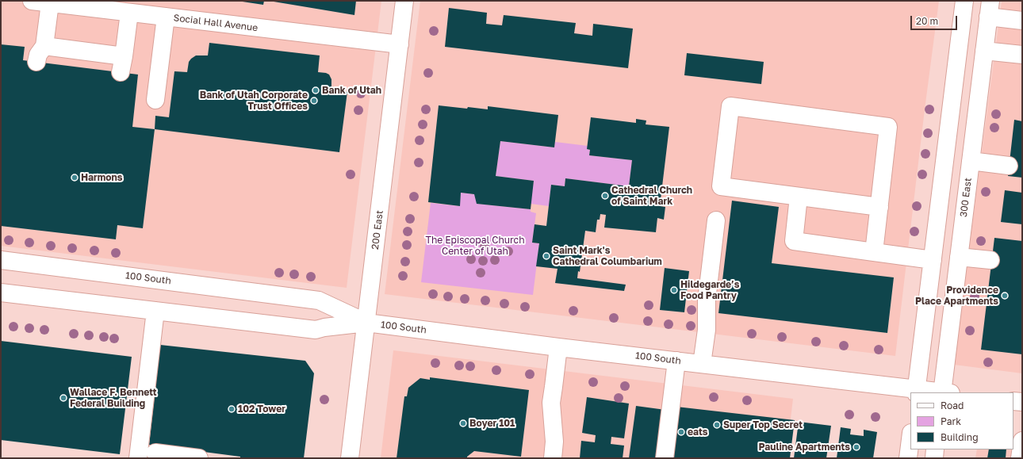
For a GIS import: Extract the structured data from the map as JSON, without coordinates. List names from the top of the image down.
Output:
{
  "streets": {
    "street": [
      "Social Hall Avenue",
      "300 East",
      "200 East",
      "100 South"
    ]
  },
  "crossings": [
    ["Social Hall Avenue", "200 East"],
    ["200 East", "100 South"]
  ],
  "parks": ["The Episcopal Church Center of Utah"],
  "places": [
    "Bank of Utah",
    "Bank of Utah Corporate Trust Offices",
    "Harmons",
    "Cathedral Church of Saint Mark",
    "Saint Mark's Cathedral Columbarium",
    "Hildegarde’s Food Pantry",
    "Providence Place Apartments",
    "Wallace F. Bennett Federal Building",
    "102 Tower",
    "Boyer 101",
    "Super Top Secret",
    "eats",
    "Pauline Apartments"
  ],
  "legend": ["Road", "Park", "Building"],
  "scale_bar": "20 m"
}
